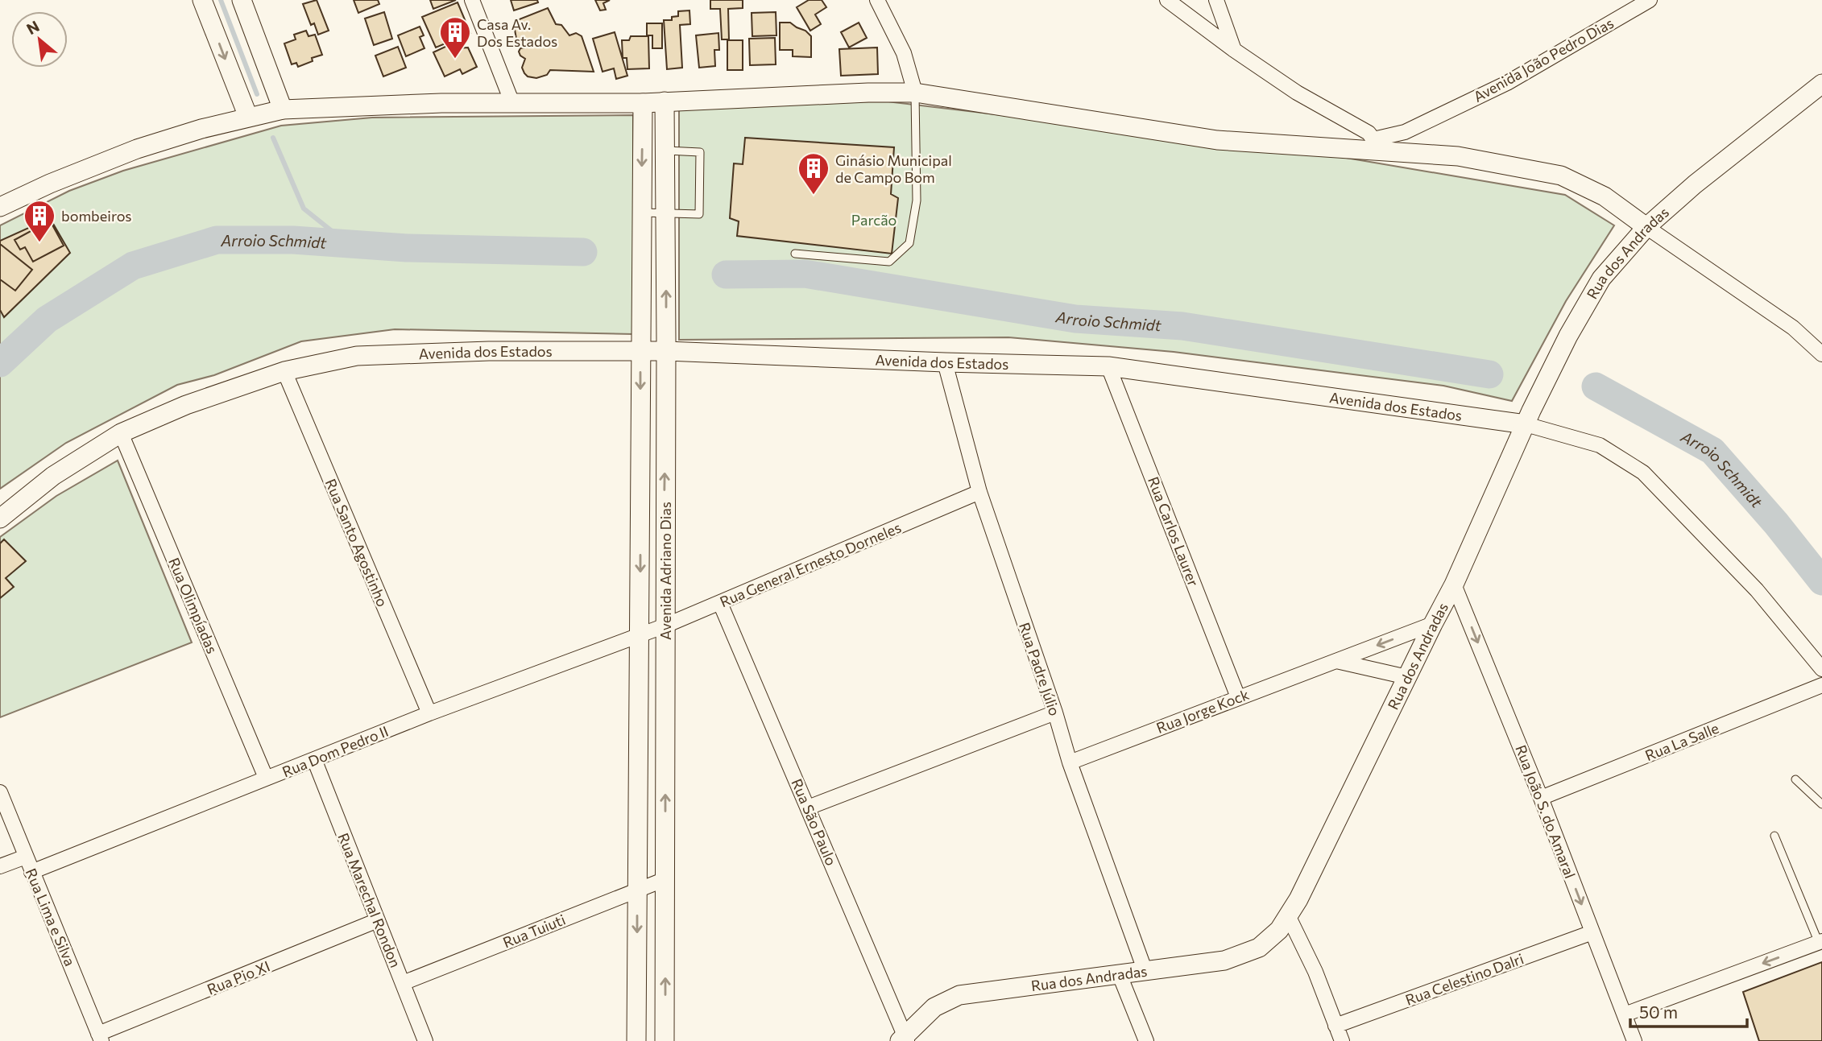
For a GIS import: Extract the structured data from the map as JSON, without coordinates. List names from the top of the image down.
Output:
{
  "streets": {
    "street": [
      "Avenida João Pedro Dias",
      "Rua dos Andradas",
      "Avenida dos Estados",
      "Rua Carlos Laurer",
      "Rua Santo Agostinho",
      "Rua General Ernesto Dorneles",
      "Avenida Adriano Dias",
      "Rua Olimpíadas",
      "Rua Padre Júlio",
      "Rua Jorge Kock",
      "Rua La Salle",
      "Rua Dom Pedro II",
      "Rua João S. do Amaral",
      "Rua São Paulo",
      "Rua Marechal Rondon",
      "Rua Lima e Silva",
      "Rua Tuiuti",
      "Rua Pio XI",
      "Rua Celestino Dalri"
    ]
  },
  "crossings": [
    ["Rua dos Andradas", "Avenida dos Estados"],
    ["Rua dos Andradas", "Rua Padre Júlio"],
    ["Rua dos Andradas", "Rua Jorge Kock"],
    ["Rua dos Andradas", "Rua João S. do Amaral"],
    ["Rua dos Andradas", "Rua São Paulo"],
    ["Avenida dos Estados", "Rua Carlos Laurer"],
    ["Avenida dos Estados", "Rua Santo Agostinho"],
    ["Avenida dos Estados", "Avenida Adriano Dias"],
    ["Avenida dos Estados", "Rua Olimpíadas"],
    ["Avenida dos Estados", "Rua Padre Júlio"],
    ["Rua Carlos Laurer", "Rua Jorge Kock"],
    ["Rua Santo Agostinho", "Rua Dom Pedro II"],
    ["Rua General Ernesto Dorneles", "Avenida Adriano Dias"],
    ["Rua General Ernesto Dorneles", "Rua Padre Júlio"],
    ["Rua General Ernesto Dorneles", "Rua Dom Pedro II"],
    ["Rua General Ernesto Dorneles", "Rua São Paulo"],
    ["Avenida Adriano Dias", "Rua Dom Pedro II"],
    ["Avenida Adriano Dias", "Rua Tuiuti"],
    ["Rua Olimpíadas", "Rua Dom Pedro II"],
    ["Rua Padre Júlio", "Rua Jorge Kock"],
    ["Rua La Salle", "Rua João S. do Amaral"],
    ["Rua Dom Pedro II", "Rua Marechal Rondon"],
    ["Rua Dom Pedro II", "Rua Lima e Silva"],
    ["Rua João S. do Amaral", "Rua Celestino Dalri"],
    ["Rua Marechal Rondon", "Rua Tuiuti"],
    ["Rua Marechal Rondon", "Rua Pio XI"],
    ["Rua Lima e Silva", "Rua Pio XI"]
  ],
  "one_way": ["Rua João S. do Amaral"],
  "water": ["Arroio Schmidt"],
  "parks": ["Parcão"],
  "places": {
    "building": ["Casa Av. Dos Estados", "Ginásio Municipal de Campo Bom", "bombeiros"]
  },
  "scale_bar": "50 m",
  "north": "top left"
}
